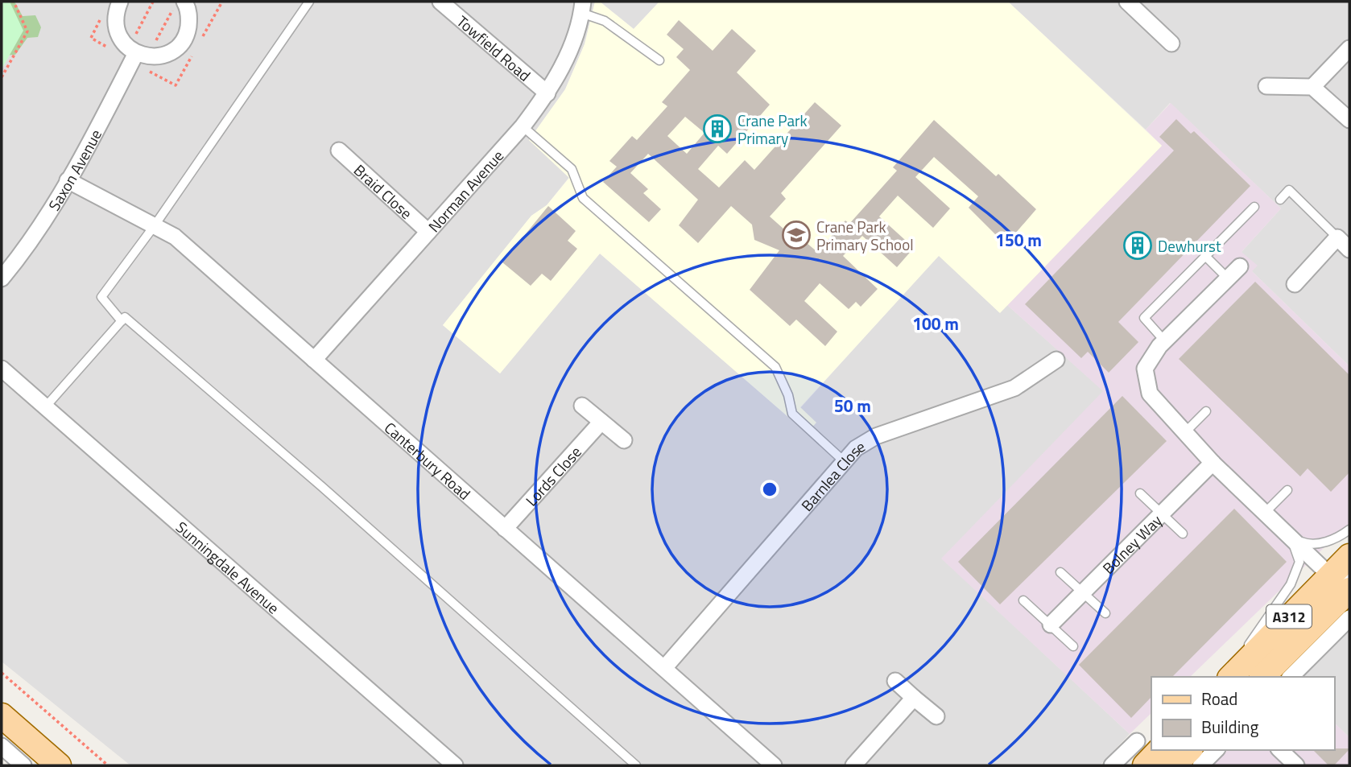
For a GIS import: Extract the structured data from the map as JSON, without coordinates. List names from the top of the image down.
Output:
{
  "streets": {
    "main road": ["A312"],
    "street": [
      "Towfield Road",
      "Saxon Avenue",
      "Norman Avenue",
      "Braid Close",
      "Canterbury Road",
      "Lords Close",
      "Barnlea Close",
      "Bolney Way",
      "Sunningdale Avenue"
    ]
  },
  "crossings": [
    ["Towfield Road", "Norman Avenue"],
    ["Saxon Avenue", "Canterbury Road"],
    ["Norman Avenue", "Braid Close"],
    ["Norman Avenue", "Canterbury Road"],
    ["Canterbury Road", "Lords Close"],
    ["Canterbury Road", "Barnlea Close"]
  ],
  "places": {
    "building": ["Crane Park Primary", "Dewhurst"],
    "school or university": ["Crane Park Primary School"]
  },
  "legend": ["Road", "Building"],
  "rings": ["150 m", "100 m", "50 m"]
}
